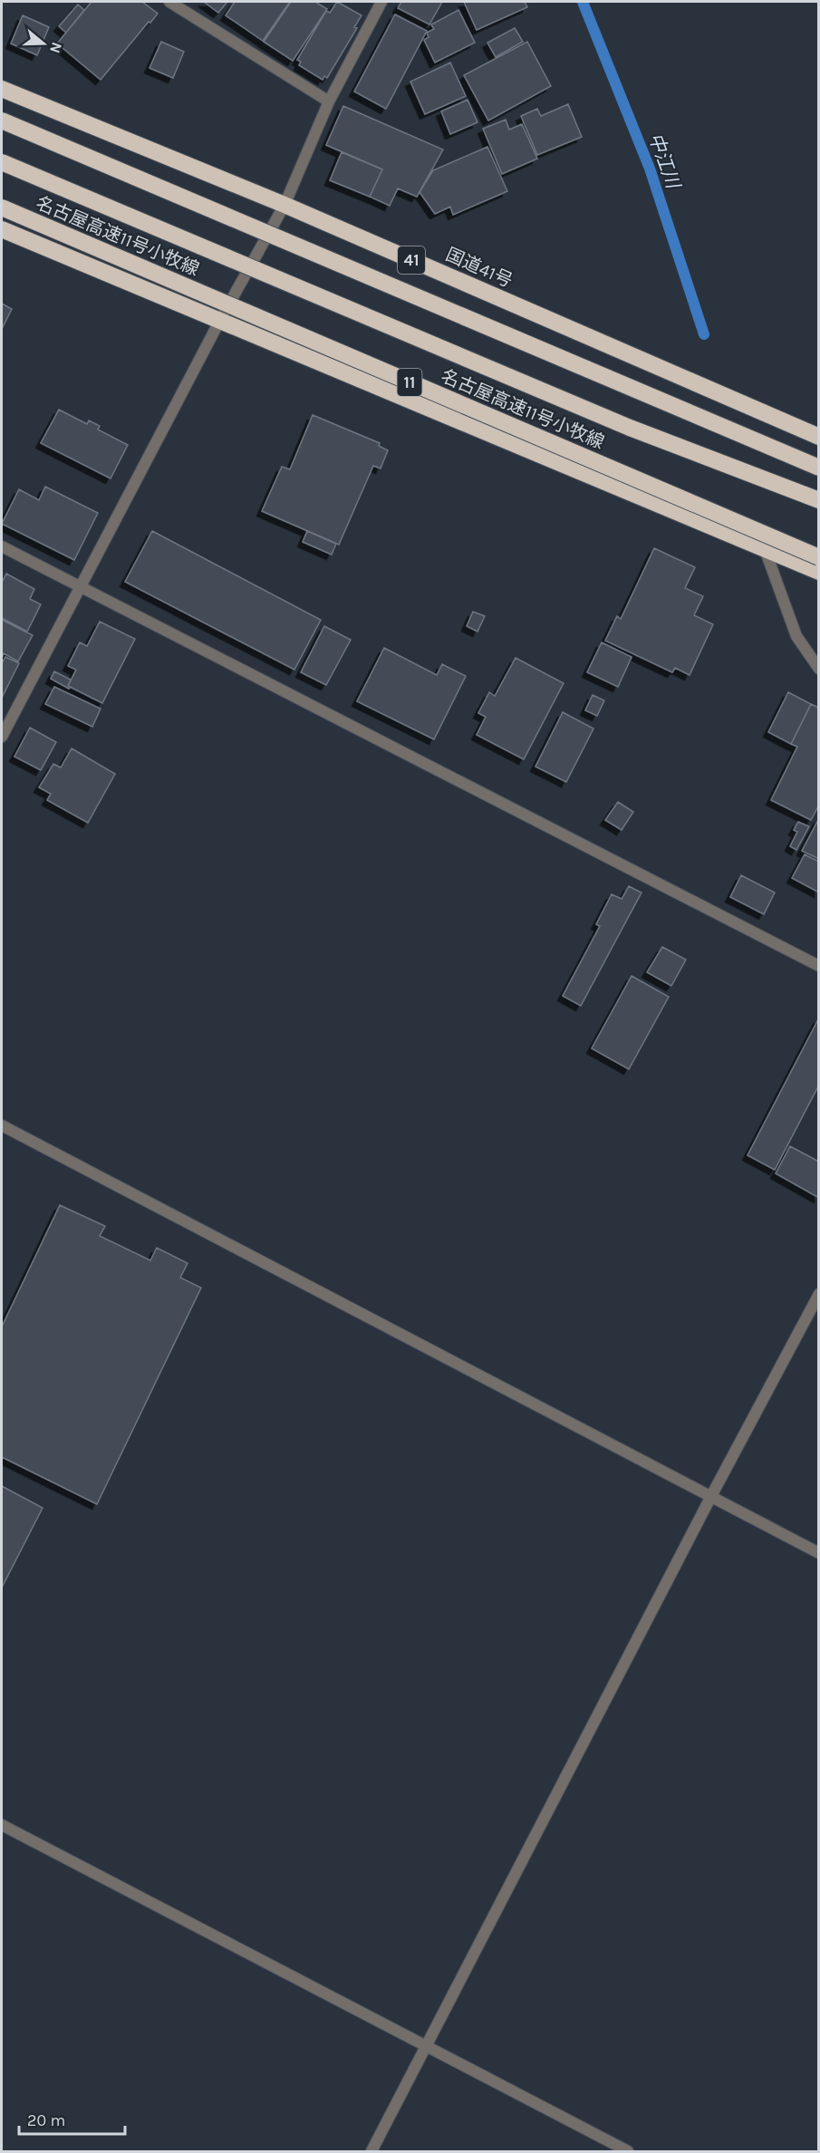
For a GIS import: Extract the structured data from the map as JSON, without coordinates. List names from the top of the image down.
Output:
{
  "streets": {
    "highway": [
      "名古屋高速11号小牧線",
      "41",
      "国道41号",
      "11"
    ]
  },
  "water": ["中江川"],
  "scale_bar": "20 m",
  "north": "right"
}
